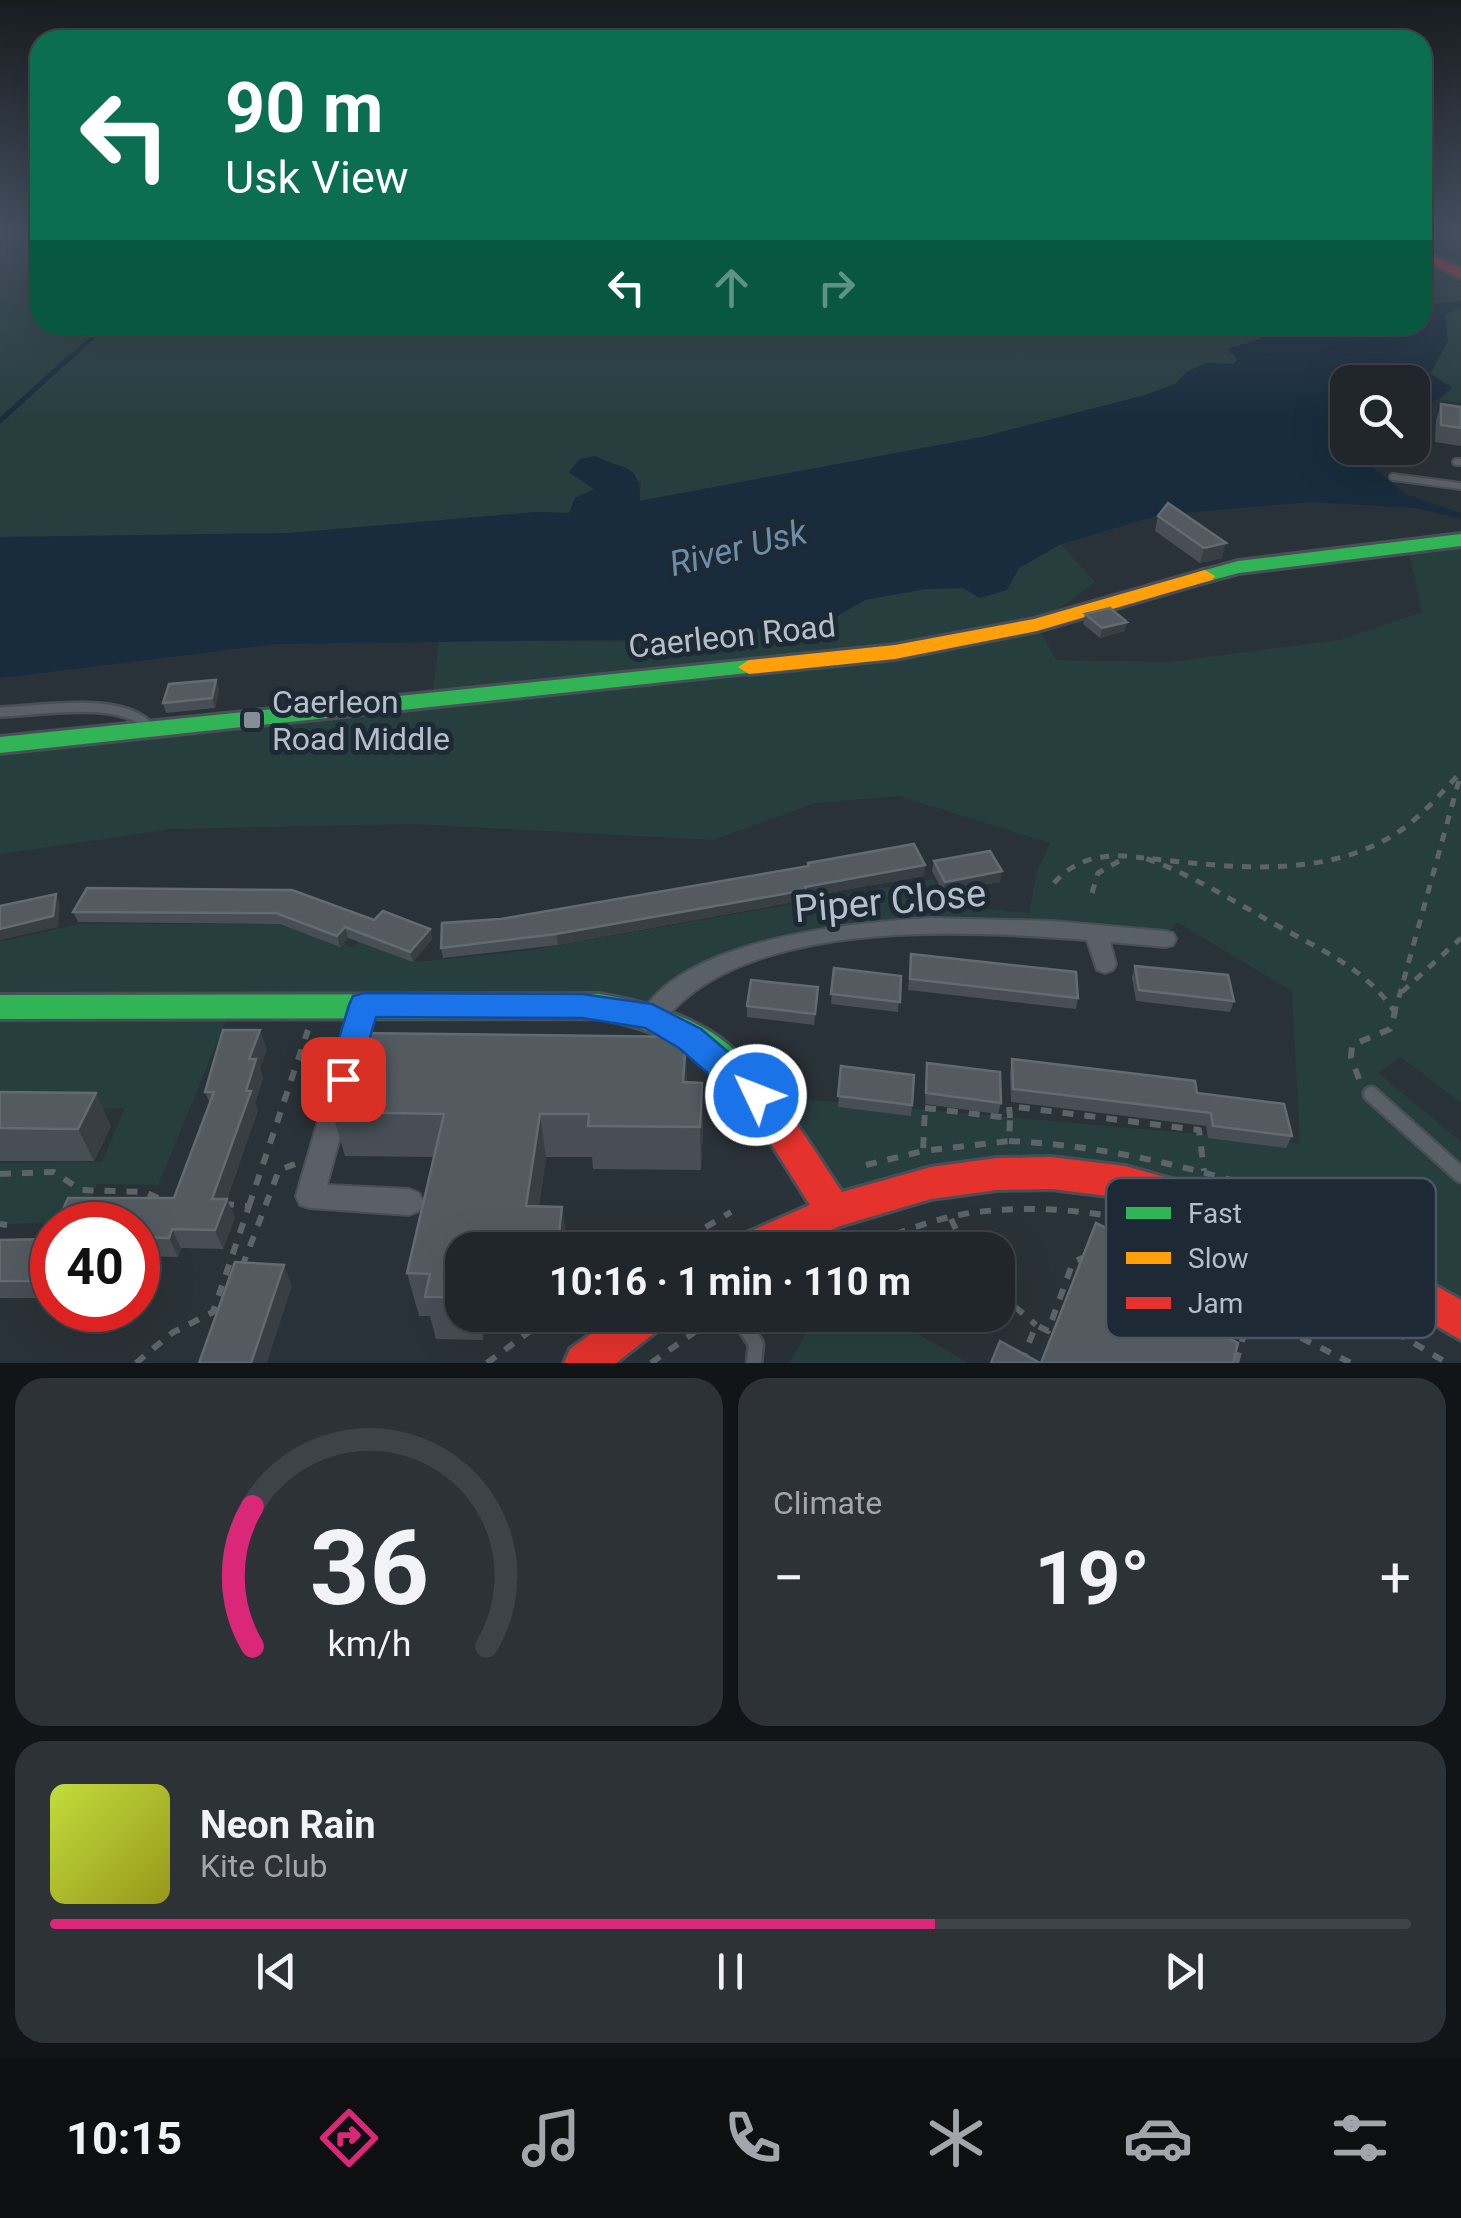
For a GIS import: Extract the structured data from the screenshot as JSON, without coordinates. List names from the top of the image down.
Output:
{
  "streets": {
    "main road": ["Caerleon Road"],
    "street": ["Piper Close"]
  },
  "water": ["River Usk"],
  "places": {
    "transit": ["Caerleon Road Middle"]
  },
  "legend": ["Fast", "Slow", "Jam"],
  "page": {
    "turn": ["90 m", "Usk View"],
    "limit": "40",
    "trip": "10:16 · 1 min · 110 m",
    "tile": "Climate",
    "heat": ["−", "19°", "+"],
    "song": ["Neon Rain", "Kite Club"],
    "tabs": "10:15",
    "gauge": ["36", "km/h"]
  }
}
